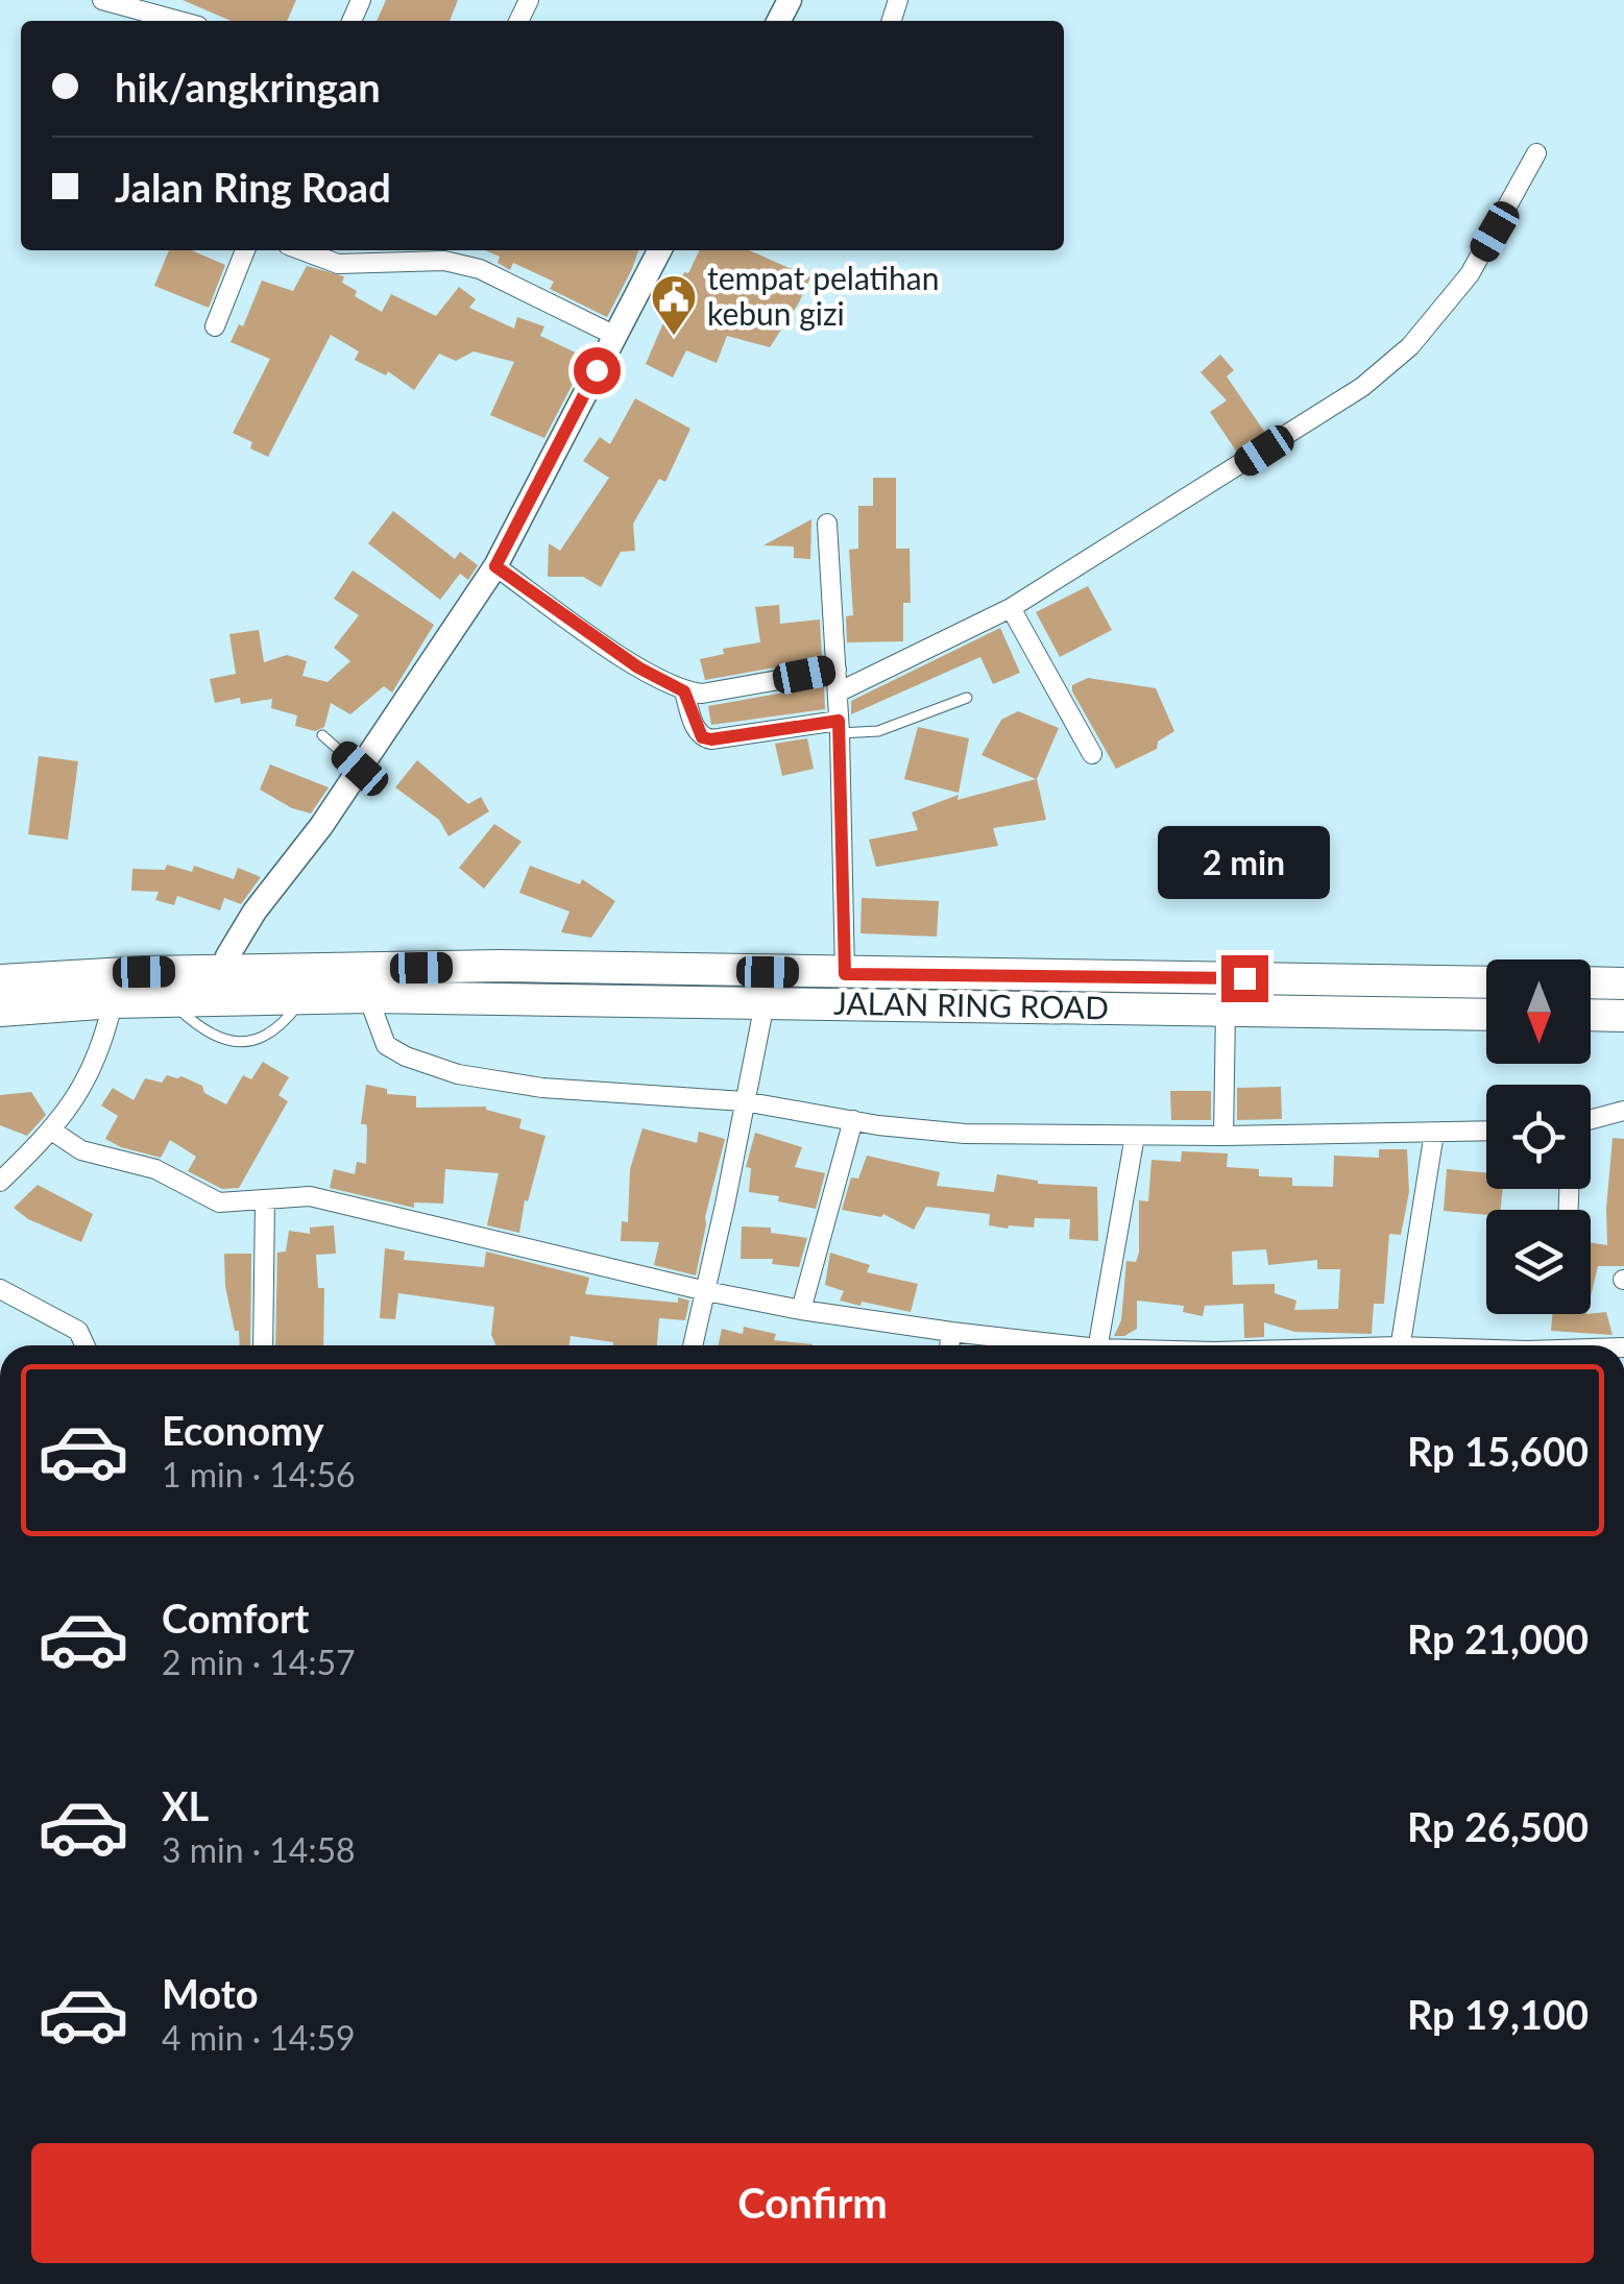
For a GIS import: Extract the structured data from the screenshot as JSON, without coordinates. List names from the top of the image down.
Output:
{
  "streets": {
    "highway": ["JALAN RING ROAD"]
  },
  "places": {
    "public building": ["tempat pelatihan kebun gizi"]
  },
  "north": "bottom",
  "page": {
    "banner": ["hik/angkringan", "Jalan Ring Road"],
    "bubble": "2 min",
    "list": [
      {
        "name": "Economy",
        "note": "1 min · 14:56",
        "value": "Rp 15,600"
      },
      {
        "name": "Comfort",
        "note": "2 min · 14:57",
        "value": "Rp 21,000"
      },
      {
        "name": "XL",
        "note": "3 min · 14:58",
        "value": "Rp 26,500"
      },
      {
        "name": "Moto",
        "note": "4 min · 14:59",
        "value": "Rp 19,100"
      }
    ],
    "buttons": "Confirm"
  }
}
